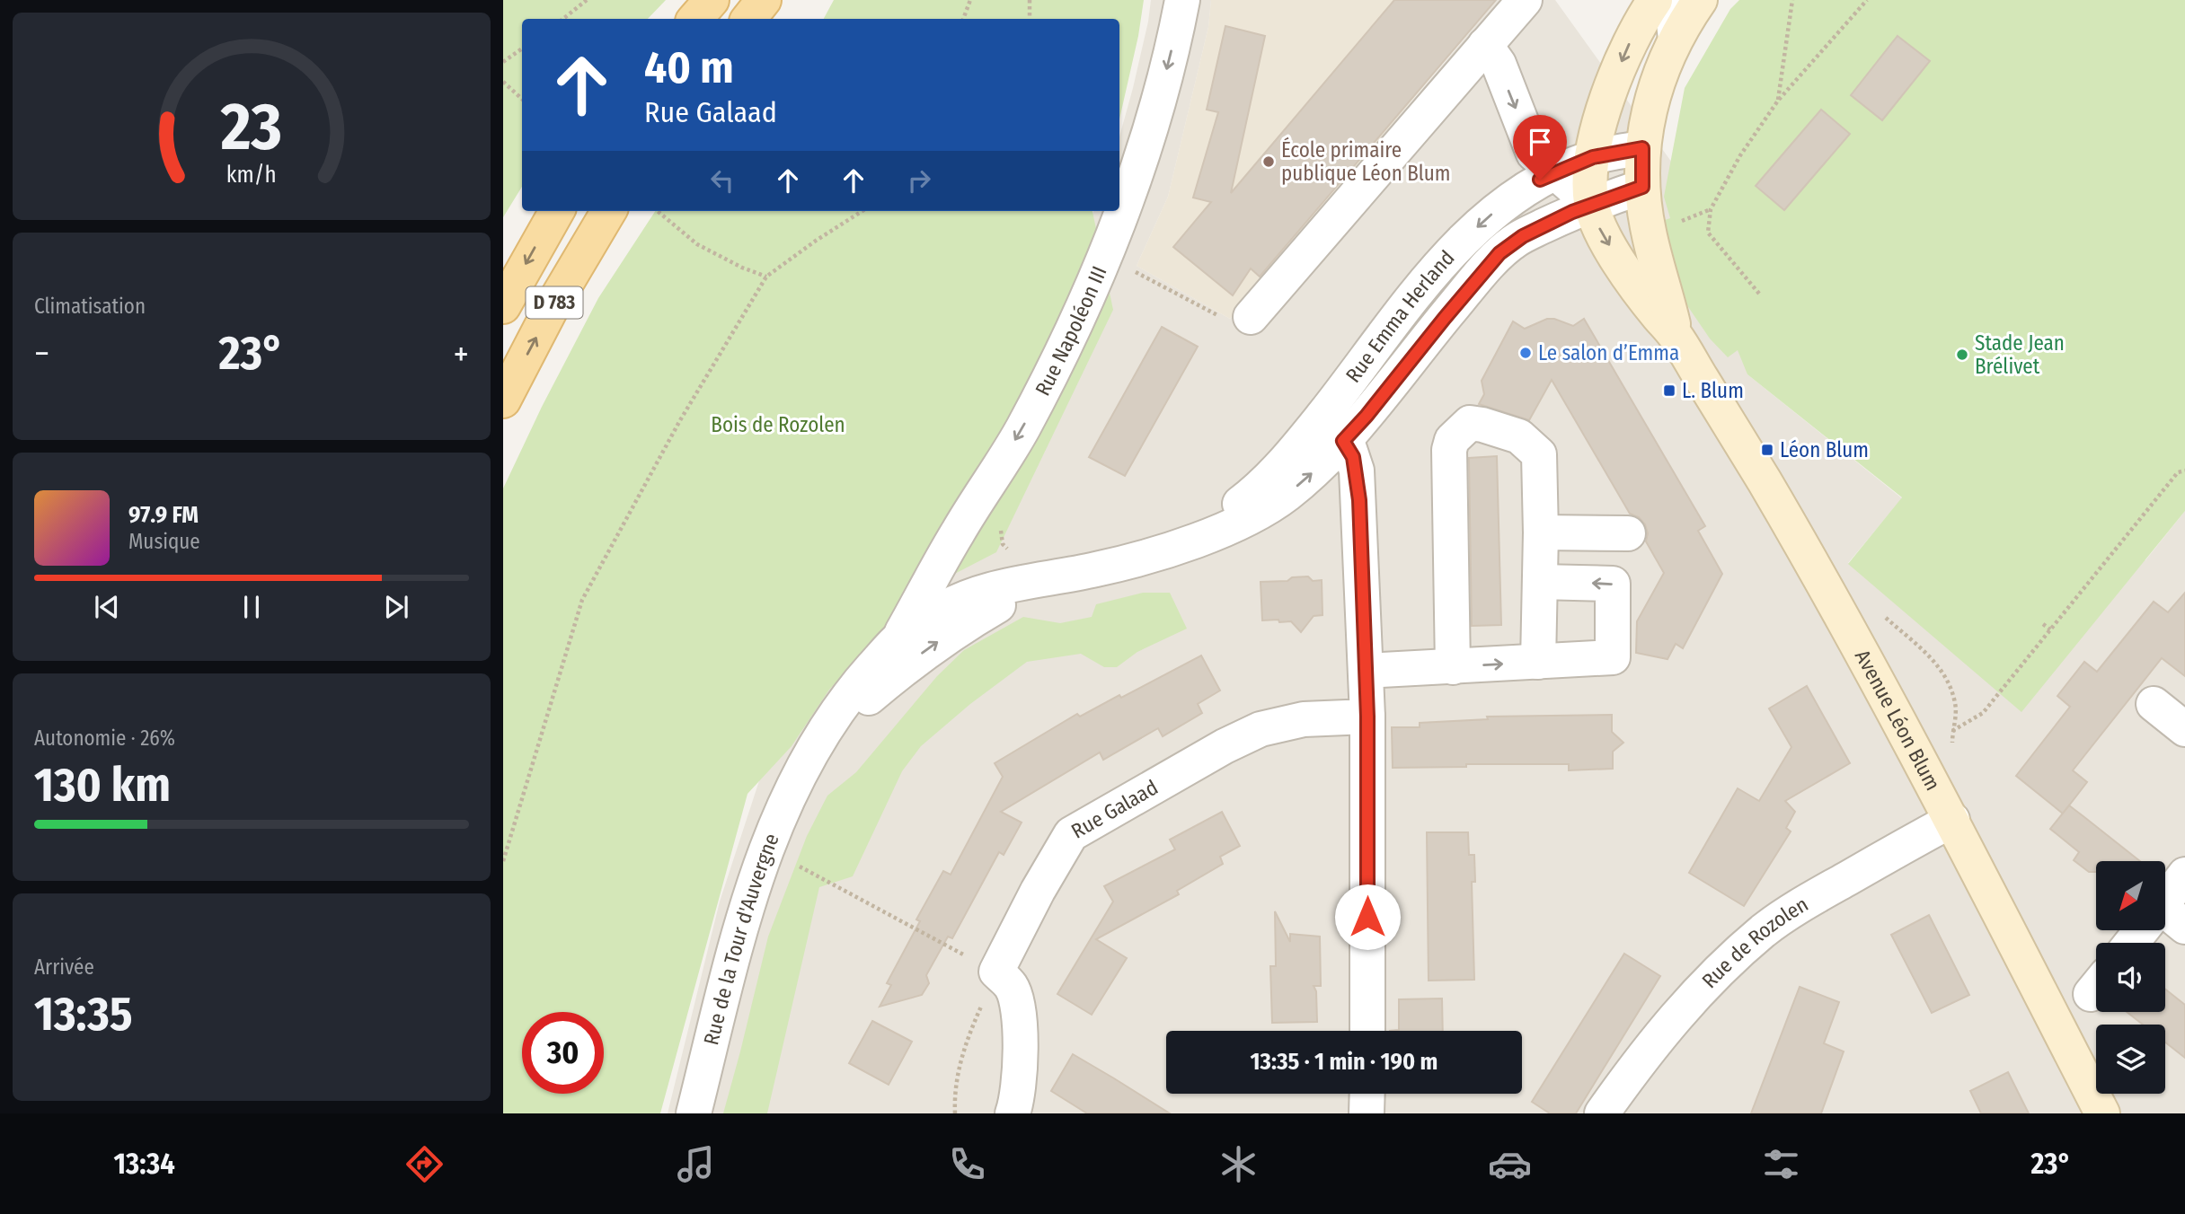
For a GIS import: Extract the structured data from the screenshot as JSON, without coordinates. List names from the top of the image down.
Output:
{
  "streets": {
    "main road": ["D 783", "Avenue Léon Blum"],
    "street": [
      "Rue Emma Herland",
      "Rue Napoléon III",
      "Rue Galaad",
      "Rue de la Tour d'Auvergne",
      "Rue de Rozolen"
    ]
  },
  "crossings": [
    ["Rue Emma Herland", "Rue Napoléon III"],
    ["Rue Emma Herland", "Avenue Léon Blum"],
    ["Rue Emma Herland", "Rue de la Tour d'Auvergne"],
    ["Rue Napoléon III", "Rue de la Tour d'Auvergne"],
    ["Avenue Léon Blum", "Rue de Rozolen"]
  ],
  "parks": ["Bois de Rozolen"],
  "places": {
    "other": ["École primaire publique Léon Blum", "Le salon d’Emma", "Stade Jean Brélivet"],
    "transit": ["L. Blum", "Léon Blum"]
  },
  "north": "bottom left",
  "page": {
    "turn": ["40 m", "Rue Galaad"],
    "tile": [
      "Climatisation",
      ["Autonomie · 26%", "130 km"],
      ["Arrivée", "13:35"]
    ],
    "heat": ["−", "23°", "+"],
    "song": ["97.9 FM", "Musique"],
    "limit": "30",
    "trip": "13:35 · 1 min · 190 m",
    "tabs": ["13:34", "23°"],
    "gauge": ["23", "km/h"]
  }
}
